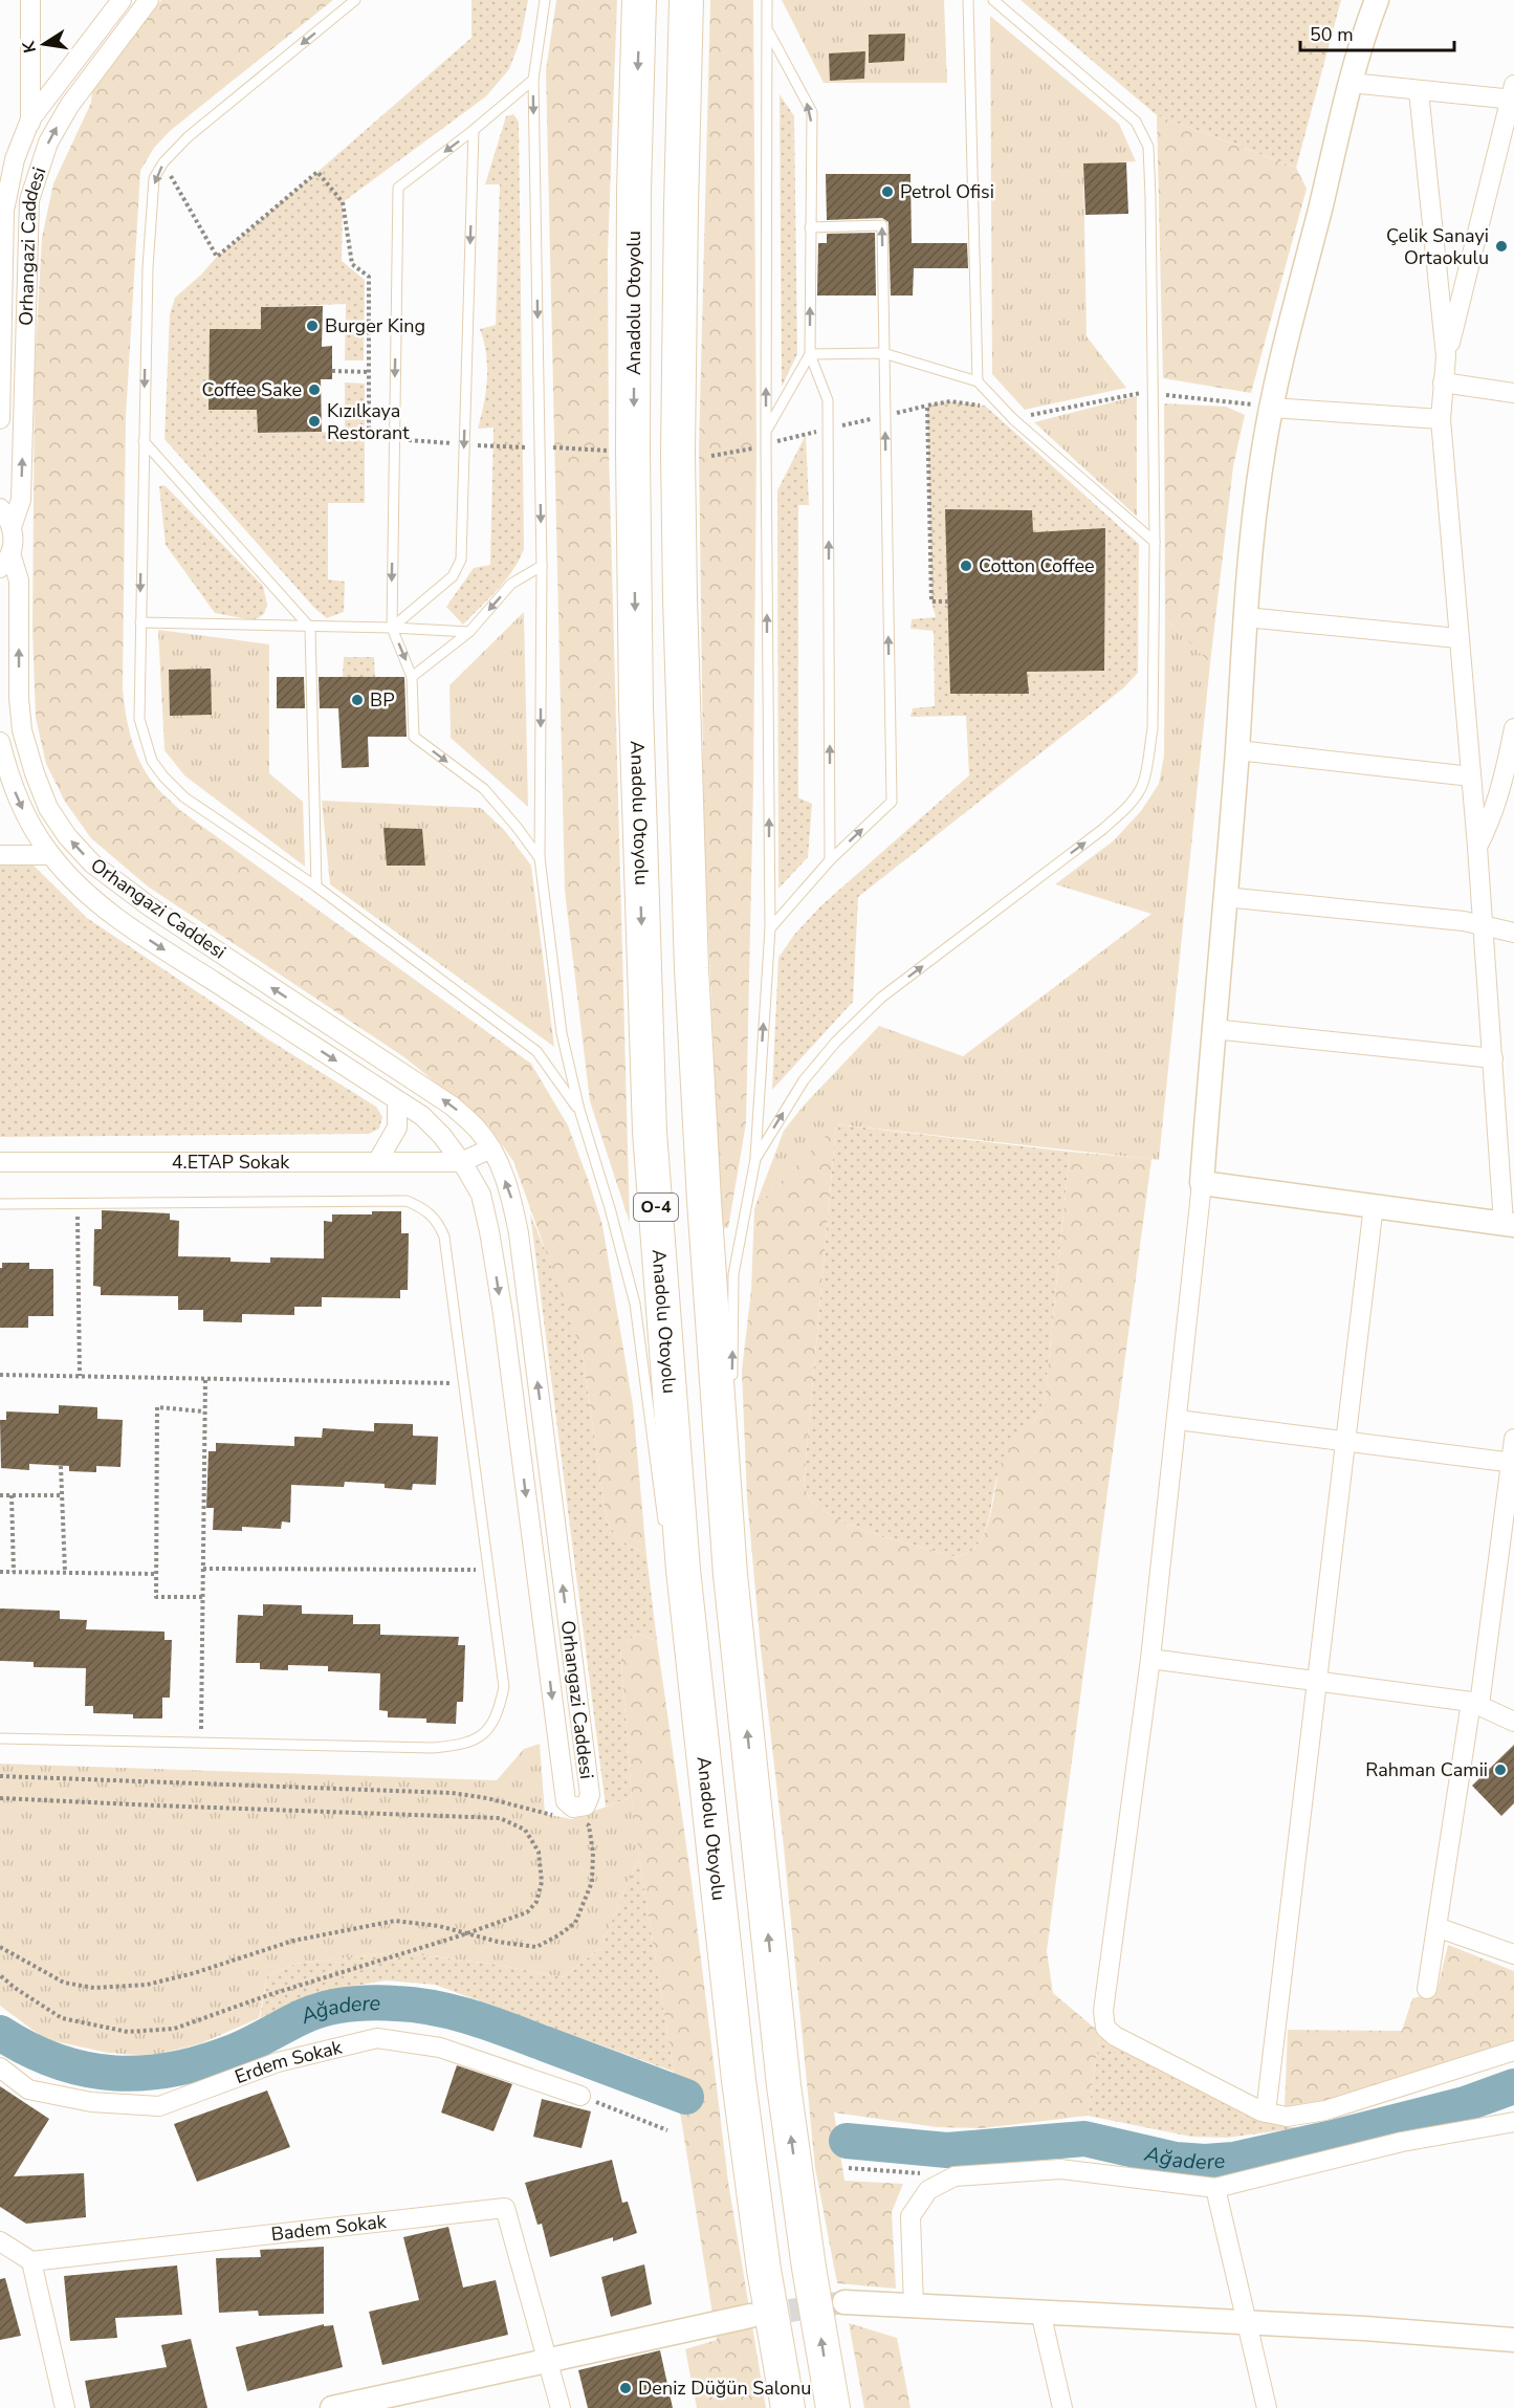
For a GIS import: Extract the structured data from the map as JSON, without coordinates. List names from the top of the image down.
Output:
{
  "streets": {
    "highway": ["Anadolu Otoyolu", "O-4"],
    "street": [
      "Orhangazi Caddesi",
      "4.ETAP Sokak",
      "Erdem Sokak",
      "Badem Sokak"
    ]
  },
  "crossings": [
    ["Orhangazi Caddesi", "4.ETAP Sokak"]
  ],
  "water": ["Ağadere"],
  "places": [
    "Petrol Ofisi",
    "Çelik Sanayi Ortaokulu",
    "Burger King",
    "Coffee Sake",
    "Kızılkaya Restorant",
    "Cotton Coffee",
    "BP",
    "Rahman Camii",
    "Deniz Düğün Salonu"
  ],
  "scale_bar": "50 m",
  "north": "left"
}
